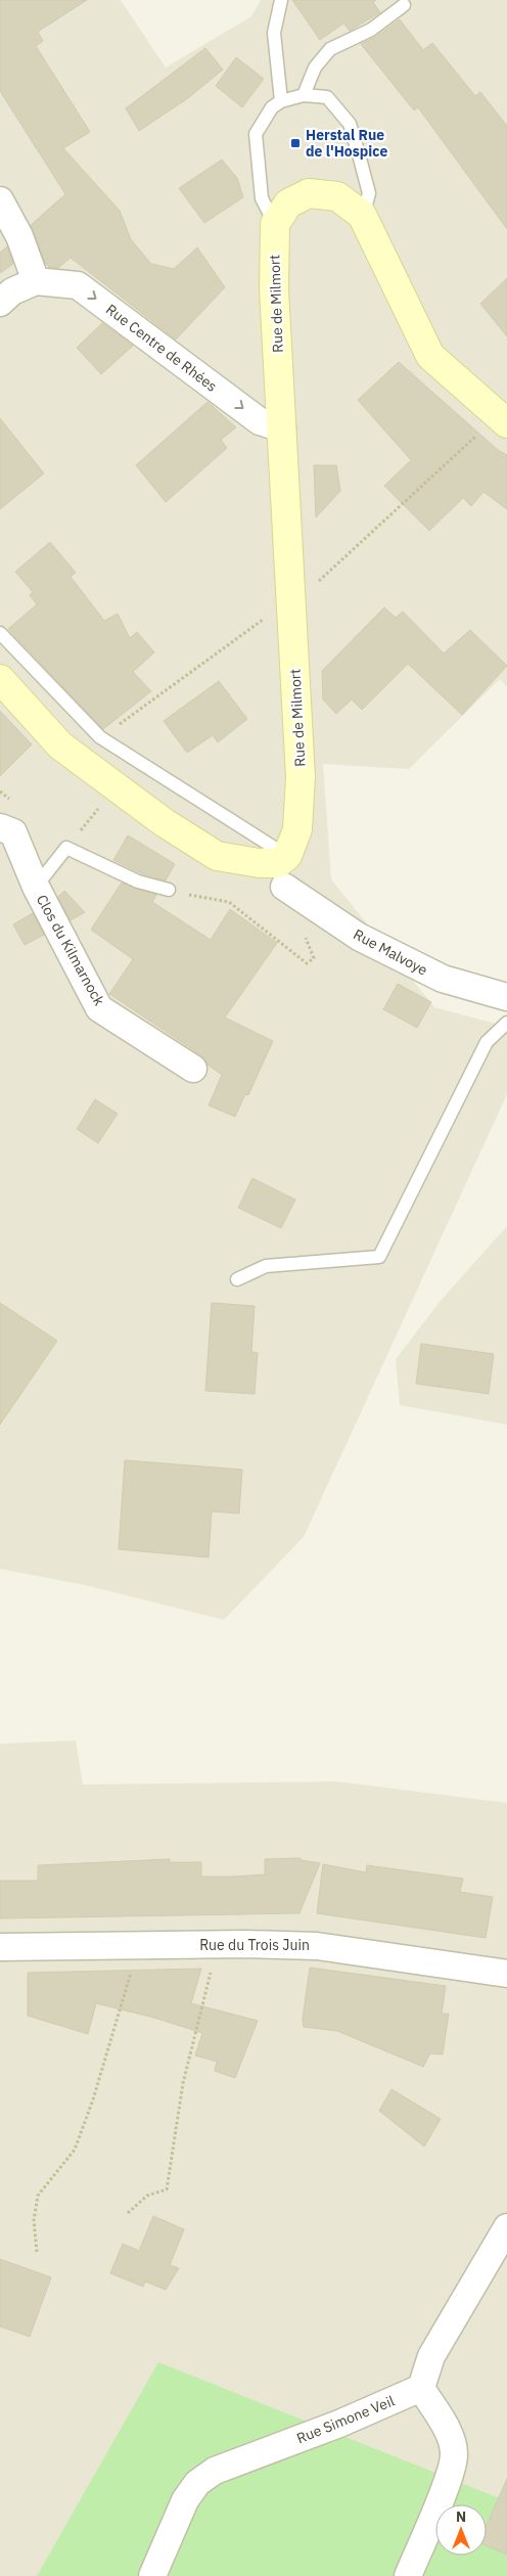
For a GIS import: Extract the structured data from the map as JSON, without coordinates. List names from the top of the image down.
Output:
{
  "streets": {
    "street": [
      "Rue de Milmort",
      "Rue Centre de Rhées",
      "Clos du Kilmarnock",
      "Rue Malvoye",
      "Rue du Trois Juin",
      "Rue Simone Veil"
    ]
  },
  "crossings": [
    ["Rue de Milmort", "Rue Centre de Rhées"]
  ],
  "one_way": ["Rue Centre de Rhées"],
  "places": {
    "transit": ["Herstal Rue de l'Hospice"]
  },
  "north": "top"
}
